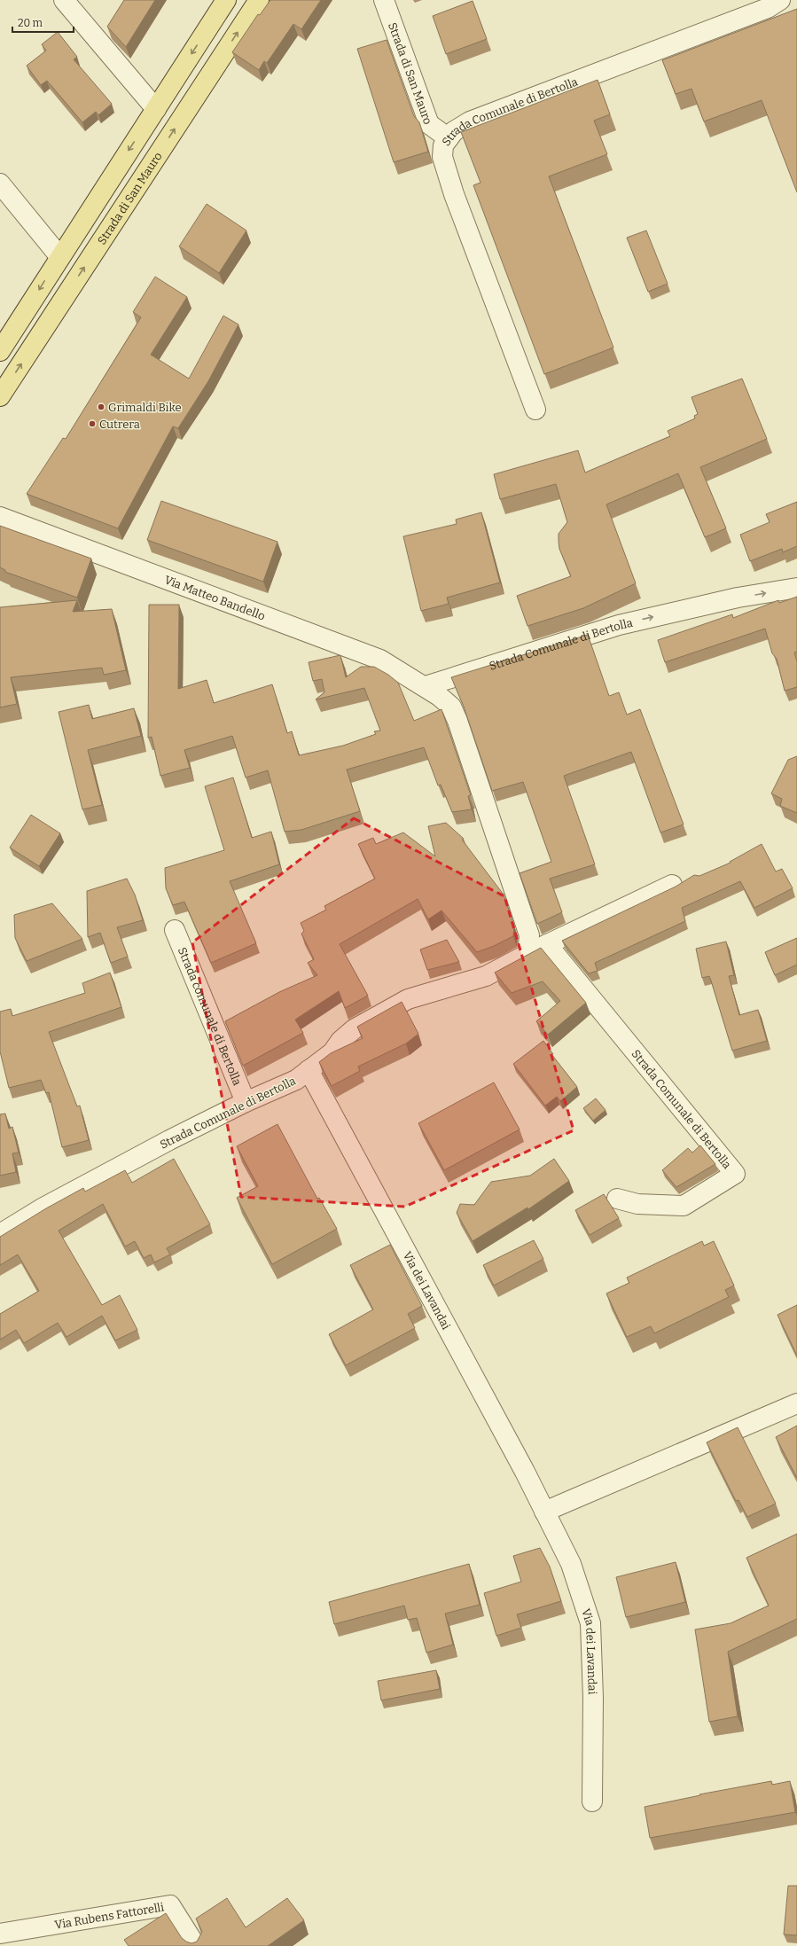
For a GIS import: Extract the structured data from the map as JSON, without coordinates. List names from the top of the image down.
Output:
{
  "streets": {
    "main road": ["Strada di San Mauro"],
    "street": [
      "Strada Comunale di Bertolla",
      "Via Matteo Bandello",
      "Strada comunale di Bertolla",
      "Via dei Lavandai",
      "Via Rubens Fattorelli"
    ]
  },
  "crossings": [
    ["Strada di San Mauro", "Strada Comunale di Bertolla"],
    ["Strada Comunale di Bertolla", "Via Matteo Bandello"],
    ["Strada Comunale di Bertolla", "Strada comunale di Bertolla"],
    ["Strada Comunale di Bertolla", "Via dei Lavandai"]
  ],
  "places": ["Grimaldi Bike", "Cutrera"],
  "scale_bar": "20 m"
}
